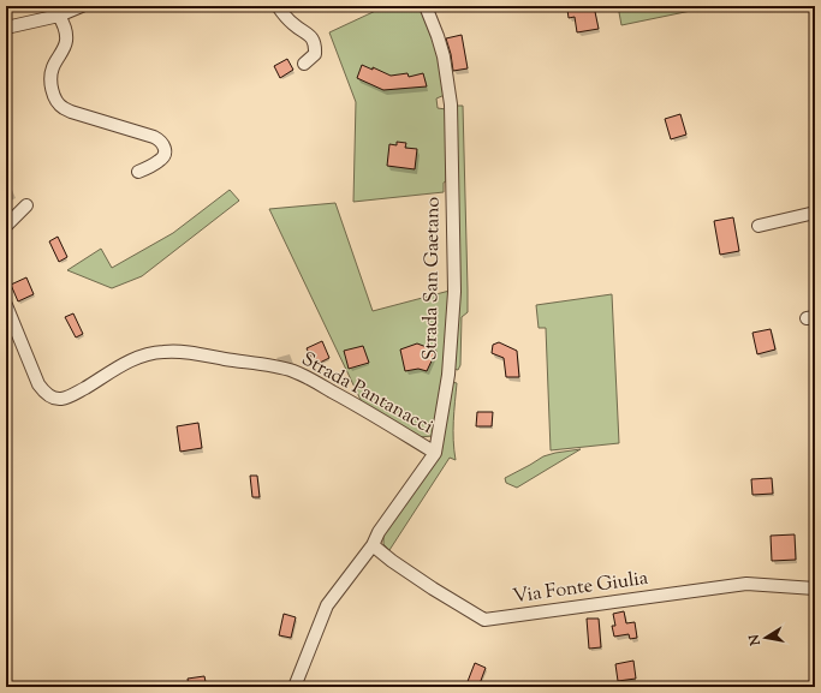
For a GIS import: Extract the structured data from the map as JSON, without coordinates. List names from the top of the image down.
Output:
{
  "streets": {
    "street": ["Strada San Gaetano", "Strada Pantanacci", "Via Fonte Giulia"]
  },
  "crossings": [
    ["Strada San Gaetano", "Strada Pantanacci"],
    ["Strada San Gaetano", "Via Fonte Giulia"]
  ],
  "north": "left"
}
